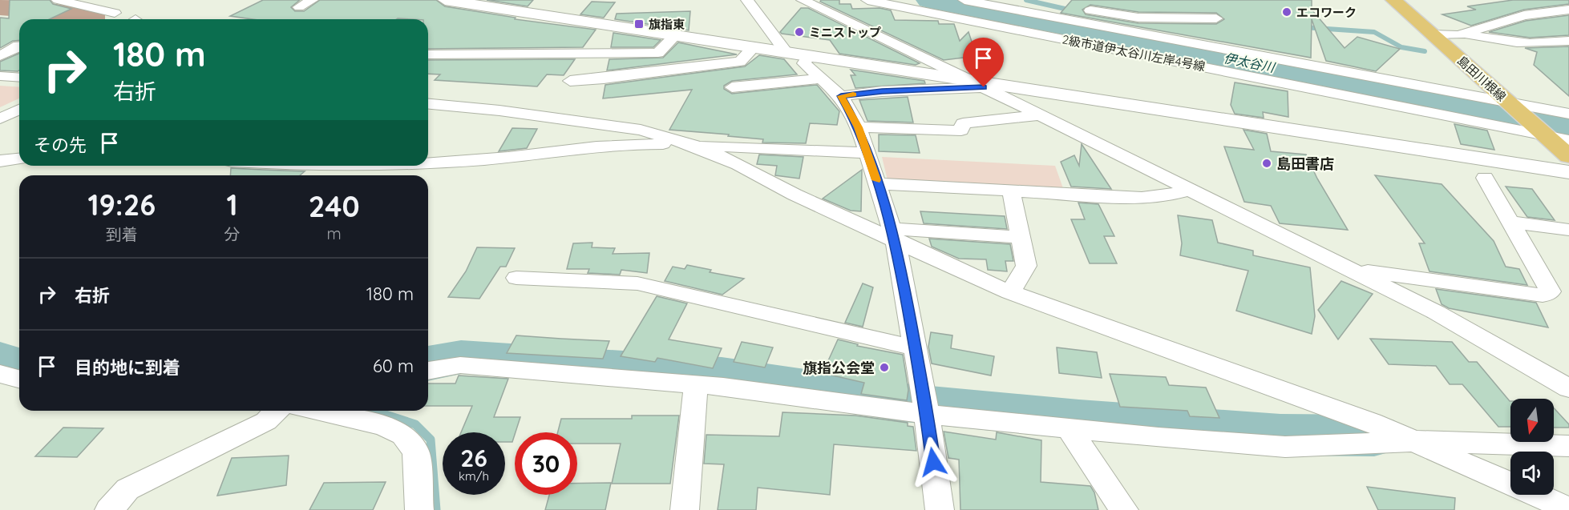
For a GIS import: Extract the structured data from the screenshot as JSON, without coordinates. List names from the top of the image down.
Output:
{
  "streets": {
    "main road": ["島田川根線"],
    "street": ["2級市道伊太谷川左岸4号線"]
  },
  "crossings": [
    ["2級市道伊太谷川左岸4号線", "島田川根線"]
  ],
  "water": ["伊太谷川"],
  "places": {
    "other": [
      "エコワーク",
      "ミニストップ",
      "島田書店",
      "旗指公会堂"
    ],
    "transit": ["旗指東"]
  },
  "north": "bottom",
  "page": {
    "turn": ["180 m", "右折"],
    "then": "その先",
    "eta": [
      "19:26",
      "到着",
      "1",
      "分",
      "240",
      "m"
    ],
    "list": [
      {
        "name": "右折",
        "value": "180 m"
      },
      {
        "name": "目的地に到着",
        "value": "60 m"
      }
    ],
    "speed": "26 km/h",
    "limit": "30"
  }
}
